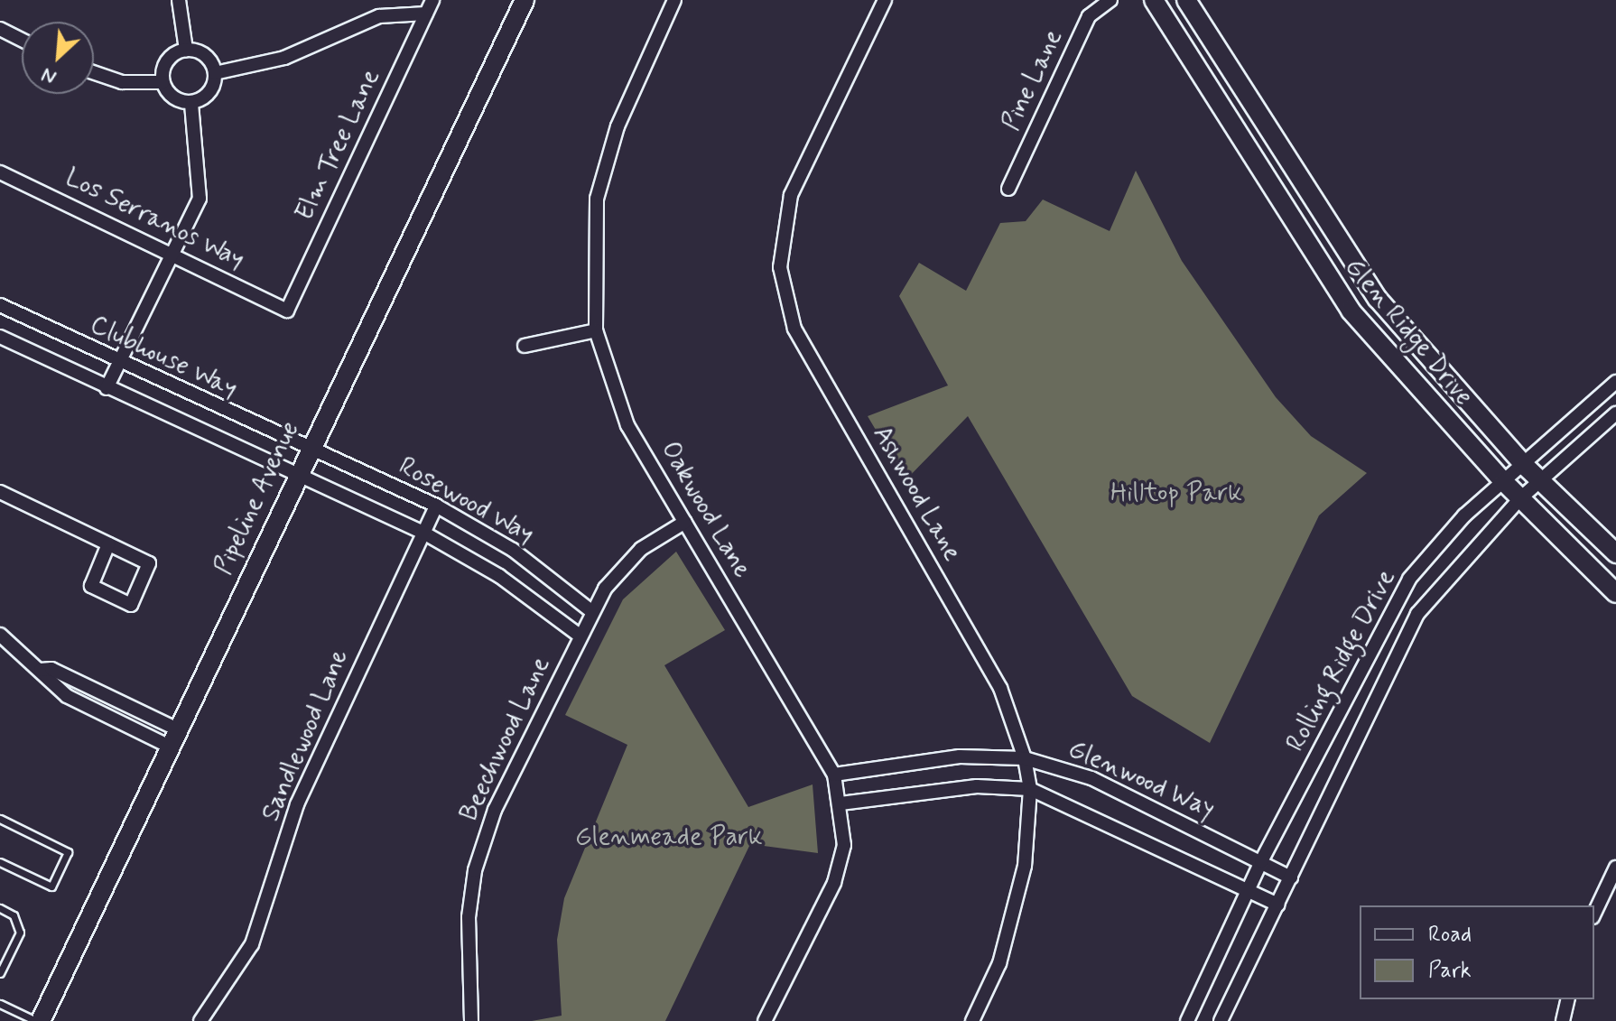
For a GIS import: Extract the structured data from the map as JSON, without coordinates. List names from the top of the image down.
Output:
{
  "streets": {
    "street": [
      "Pine Lane",
      "Elm Tree Lane",
      "Los Serranos Way",
      "Glen Ridge Drive",
      "Clubhouse Way",
      "Ashwood Lane",
      "Pipeline Avenue",
      "Rosewood Way",
      "Oakwood Lane",
      "Rolling Ridge Drive",
      "Sandlewood Lane",
      "Beechwood Lane",
      "Glenwood Way"
    ]
  },
  "crossings": [
    ["Elm Tree Lane", "Los Serranos Way"],
    ["Glen Ridge Drive", "Rolling Ridge Drive"],
    ["Clubhouse Way", "Pipeline Avenue"],
    ["Clubhouse Way", "Rosewood Way"],
    ["Ashwood Lane", "Glenwood Way"],
    ["Pipeline Avenue", "Rosewood Way"],
    ["Rosewood Way", "Sandlewood Lane"],
    ["Rosewood Way", "Beechwood Lane"],
    ["Oakwood Lane", "Beechwood Lane"],
    ["Oakwood Lane", "Glenwood Way"],
    ["Rolling Ridge Drive", "Glenwood Way"]
  ],
  "parks": ["Hilltop Park", "Glenmeade Park"],
  "legend": ["Road", "Park"],
  "north": "bottom left"
}
